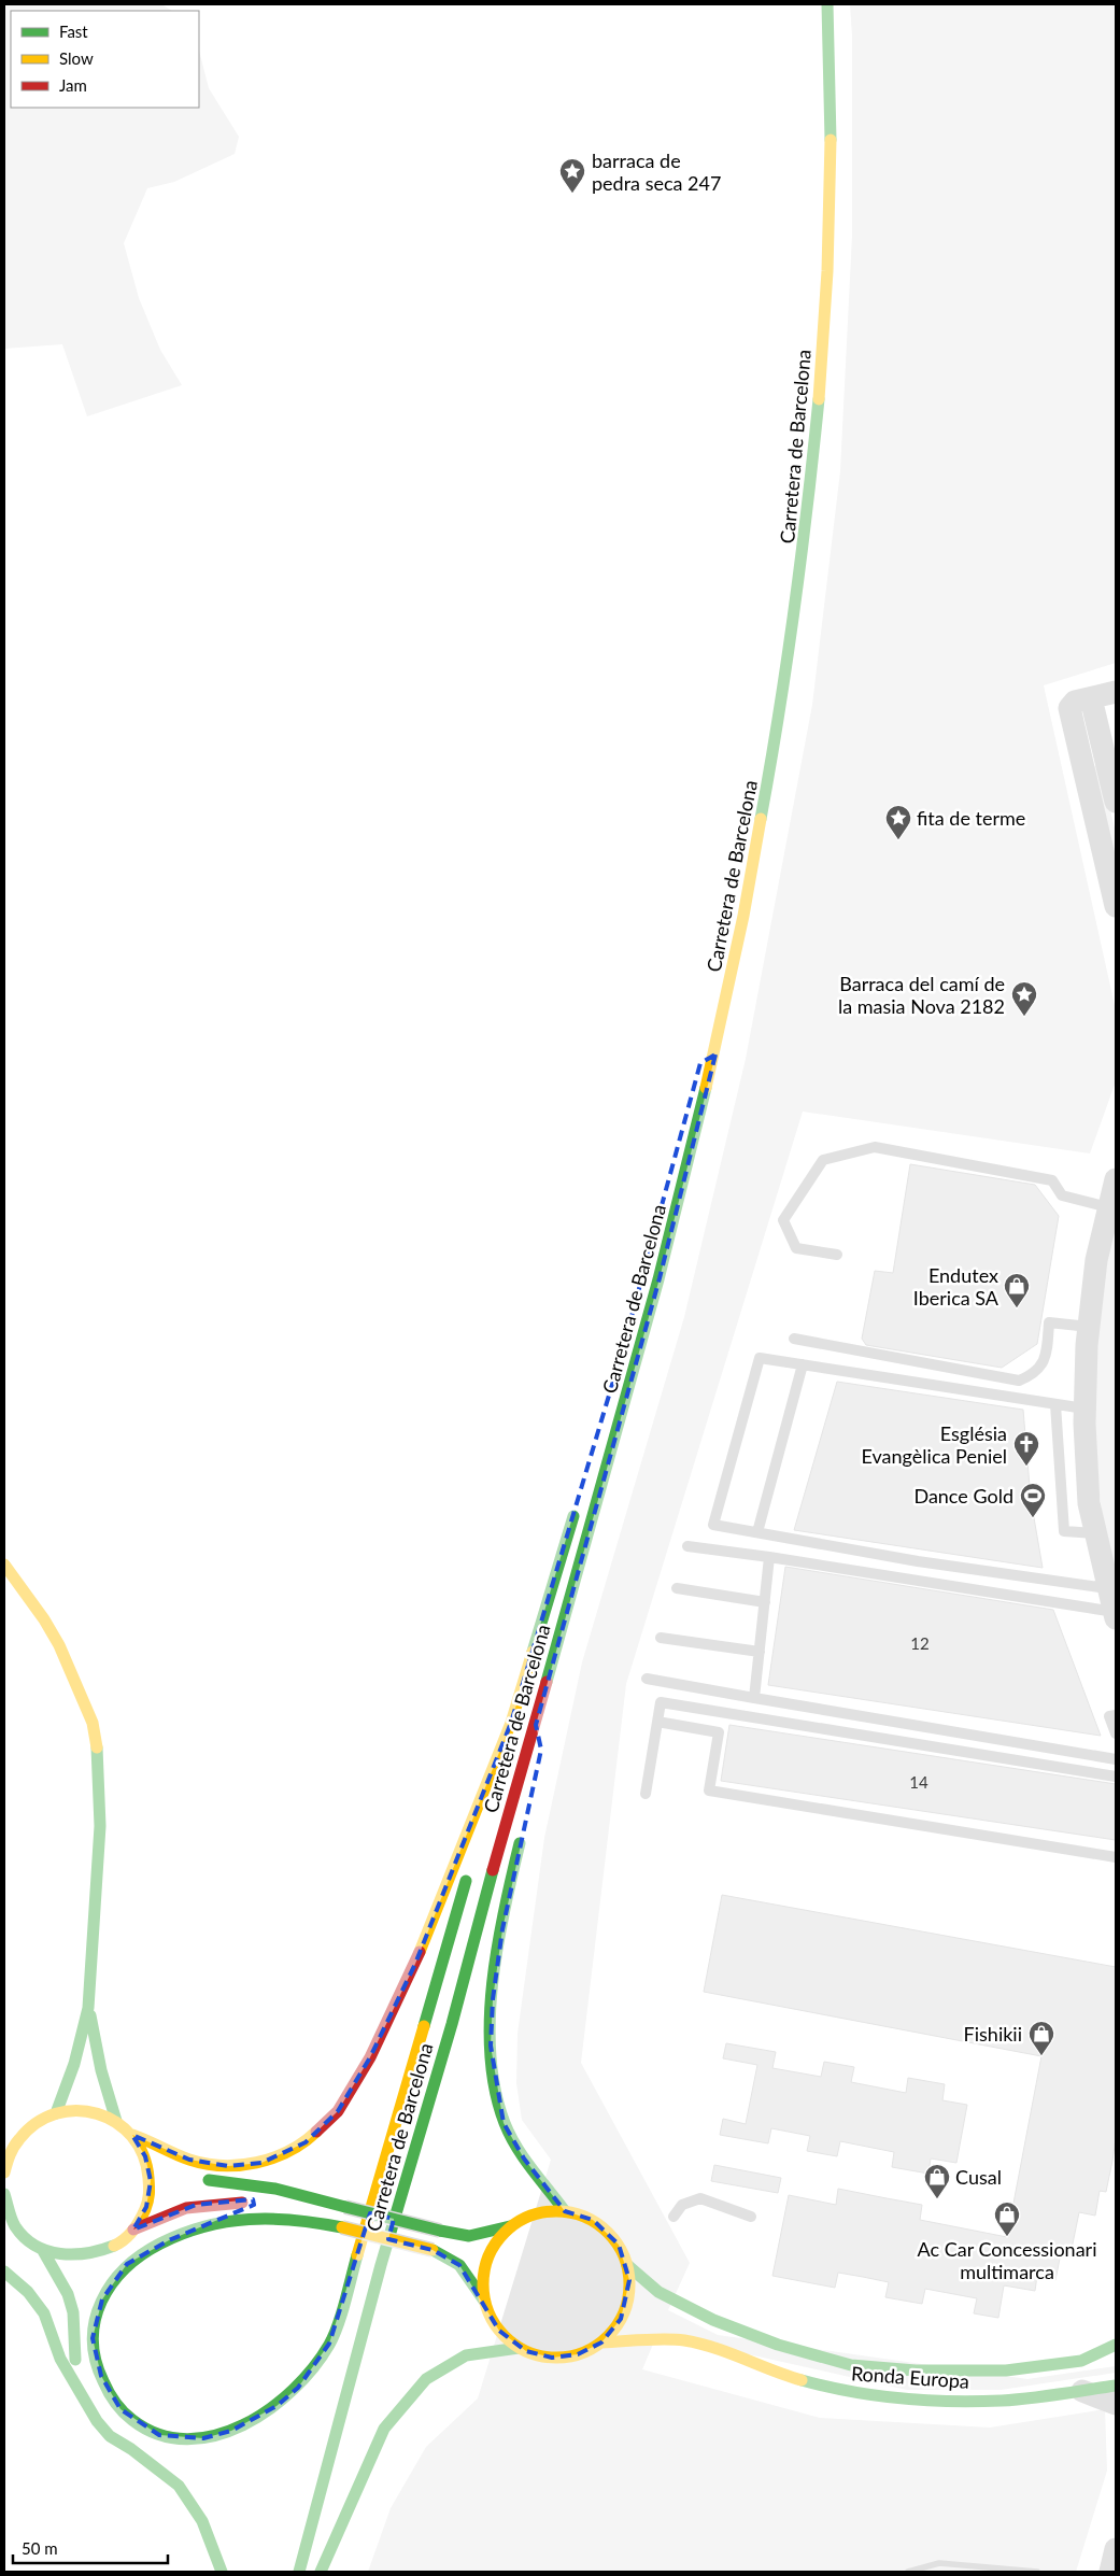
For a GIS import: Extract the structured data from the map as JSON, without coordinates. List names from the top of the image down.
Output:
{
  "streets": {
    "main road": ["Carretera de Barcelona", "Ronda Europa"]
  },
  "places": {
    "place": ["barraca de pedra seca 247", "fita de terme", "Barraca del camí de la masia Nova 2182"],
    "shop": [
      "Endutex Iberica SA",
      "Fishikii",
      "Cusal",
      "Ac Car Concessionari multimarca"
    ],
    "church": ["Església Evangèlica Peniel"],
    "sports": ["Dance Gold"]
  },
  "house_numbers": ["12", "14"],
  "legend": ["Fast", "Slow", "Jam"],
  "scale_bar": "50 m"
}
